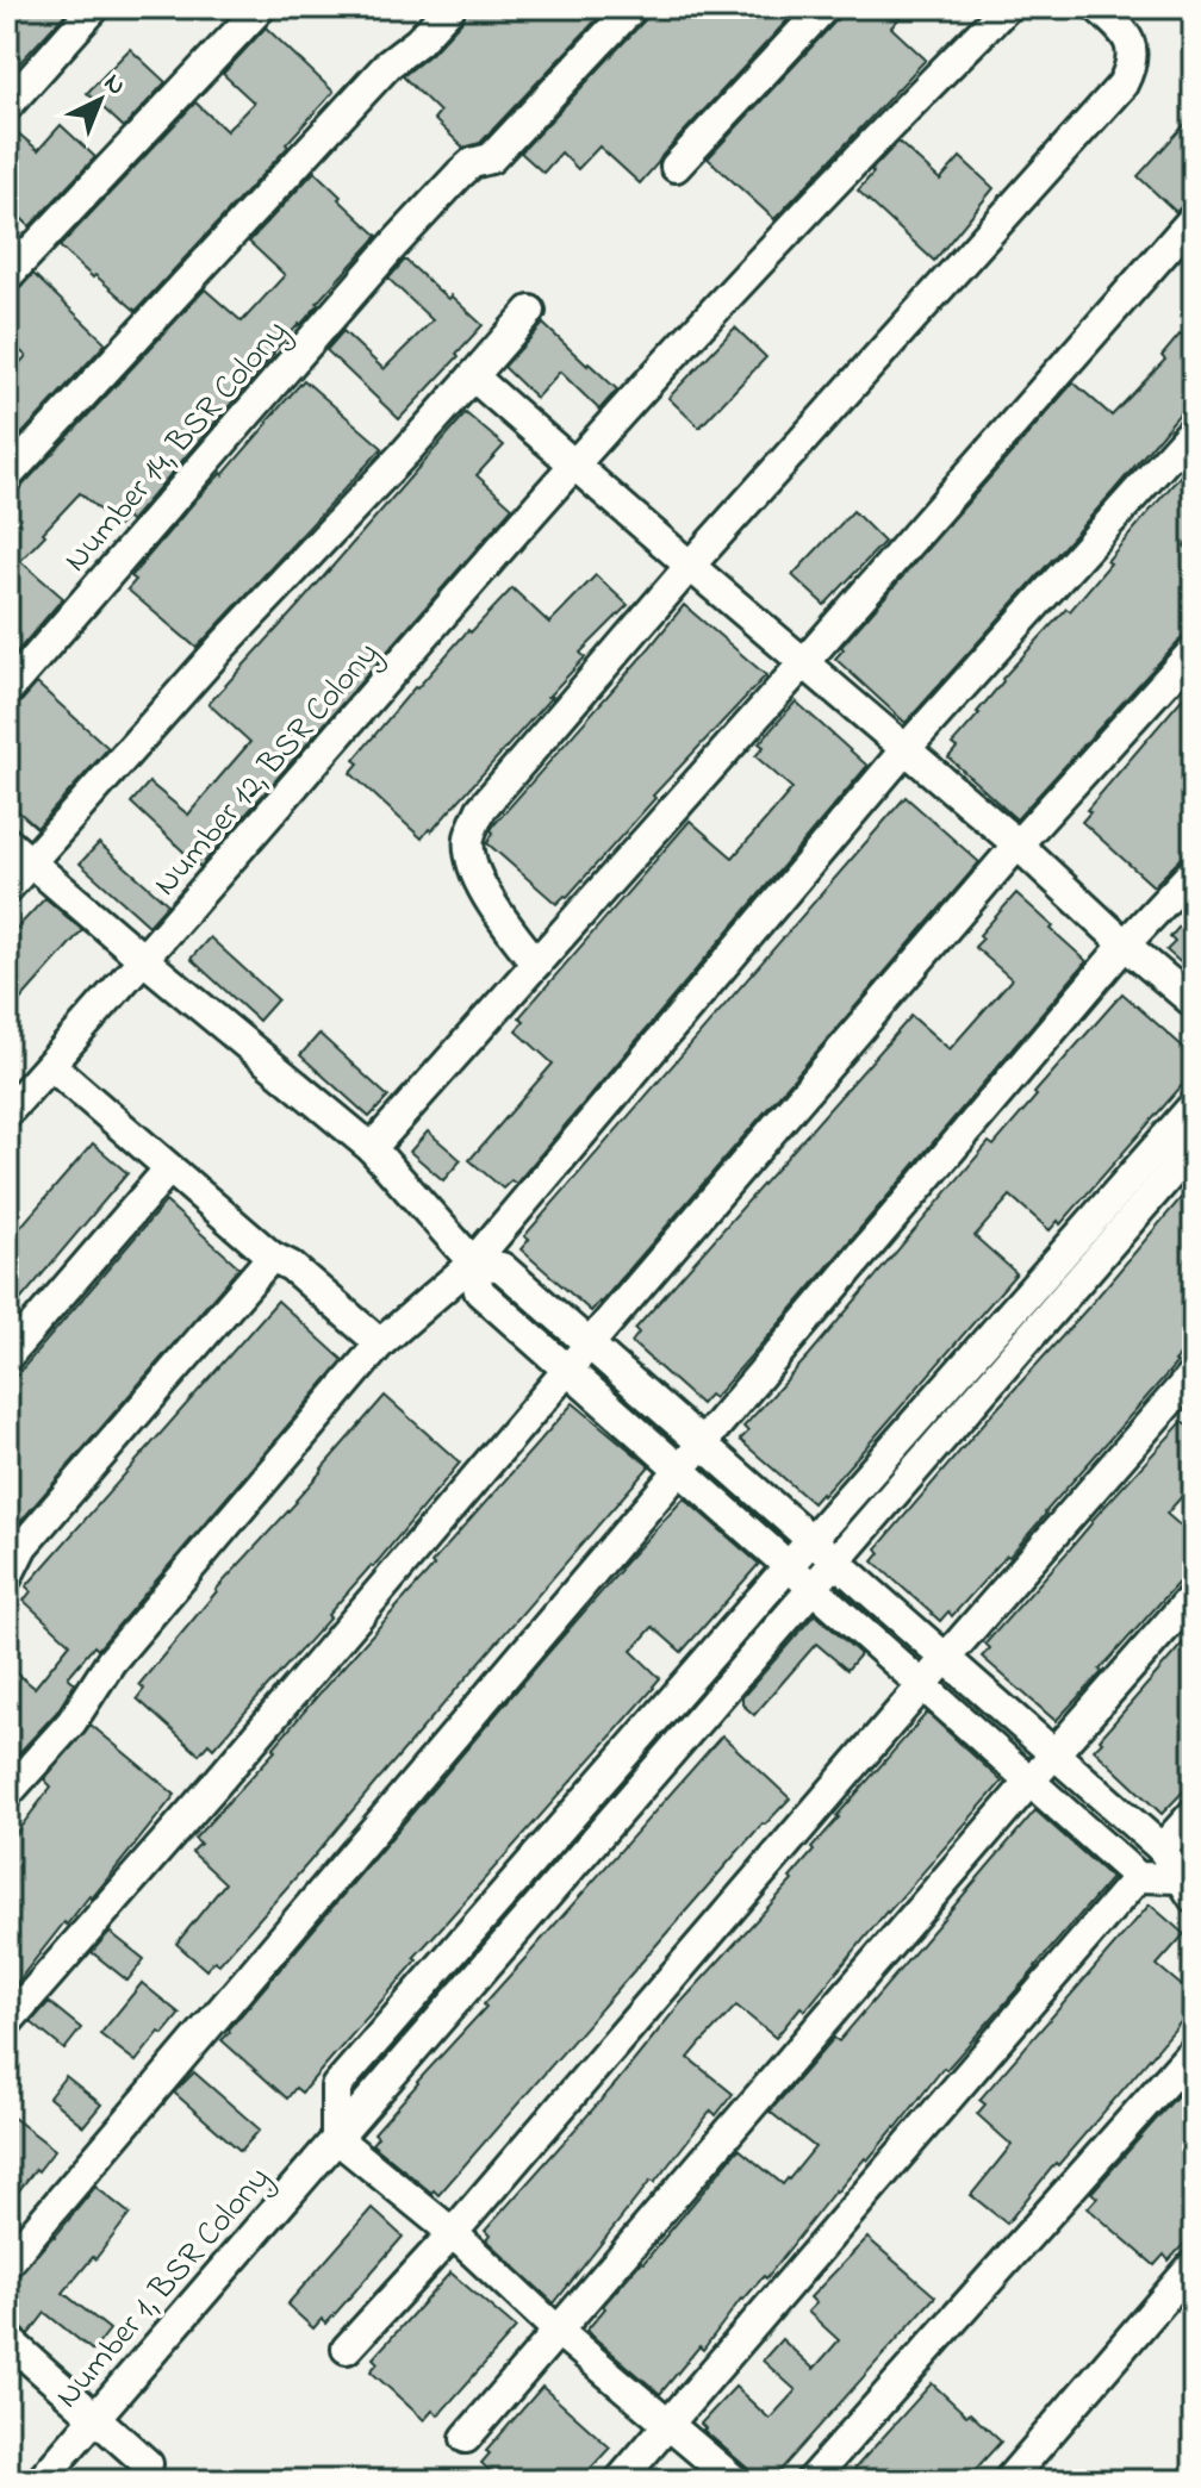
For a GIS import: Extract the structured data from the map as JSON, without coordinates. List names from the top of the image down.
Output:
{
  "streets": {
    "street": ["Number 14, BSR Colony", "Number 12, BSR Colony", "Number 1, BSR Colony"]
  },
  "north": "top right"
}
